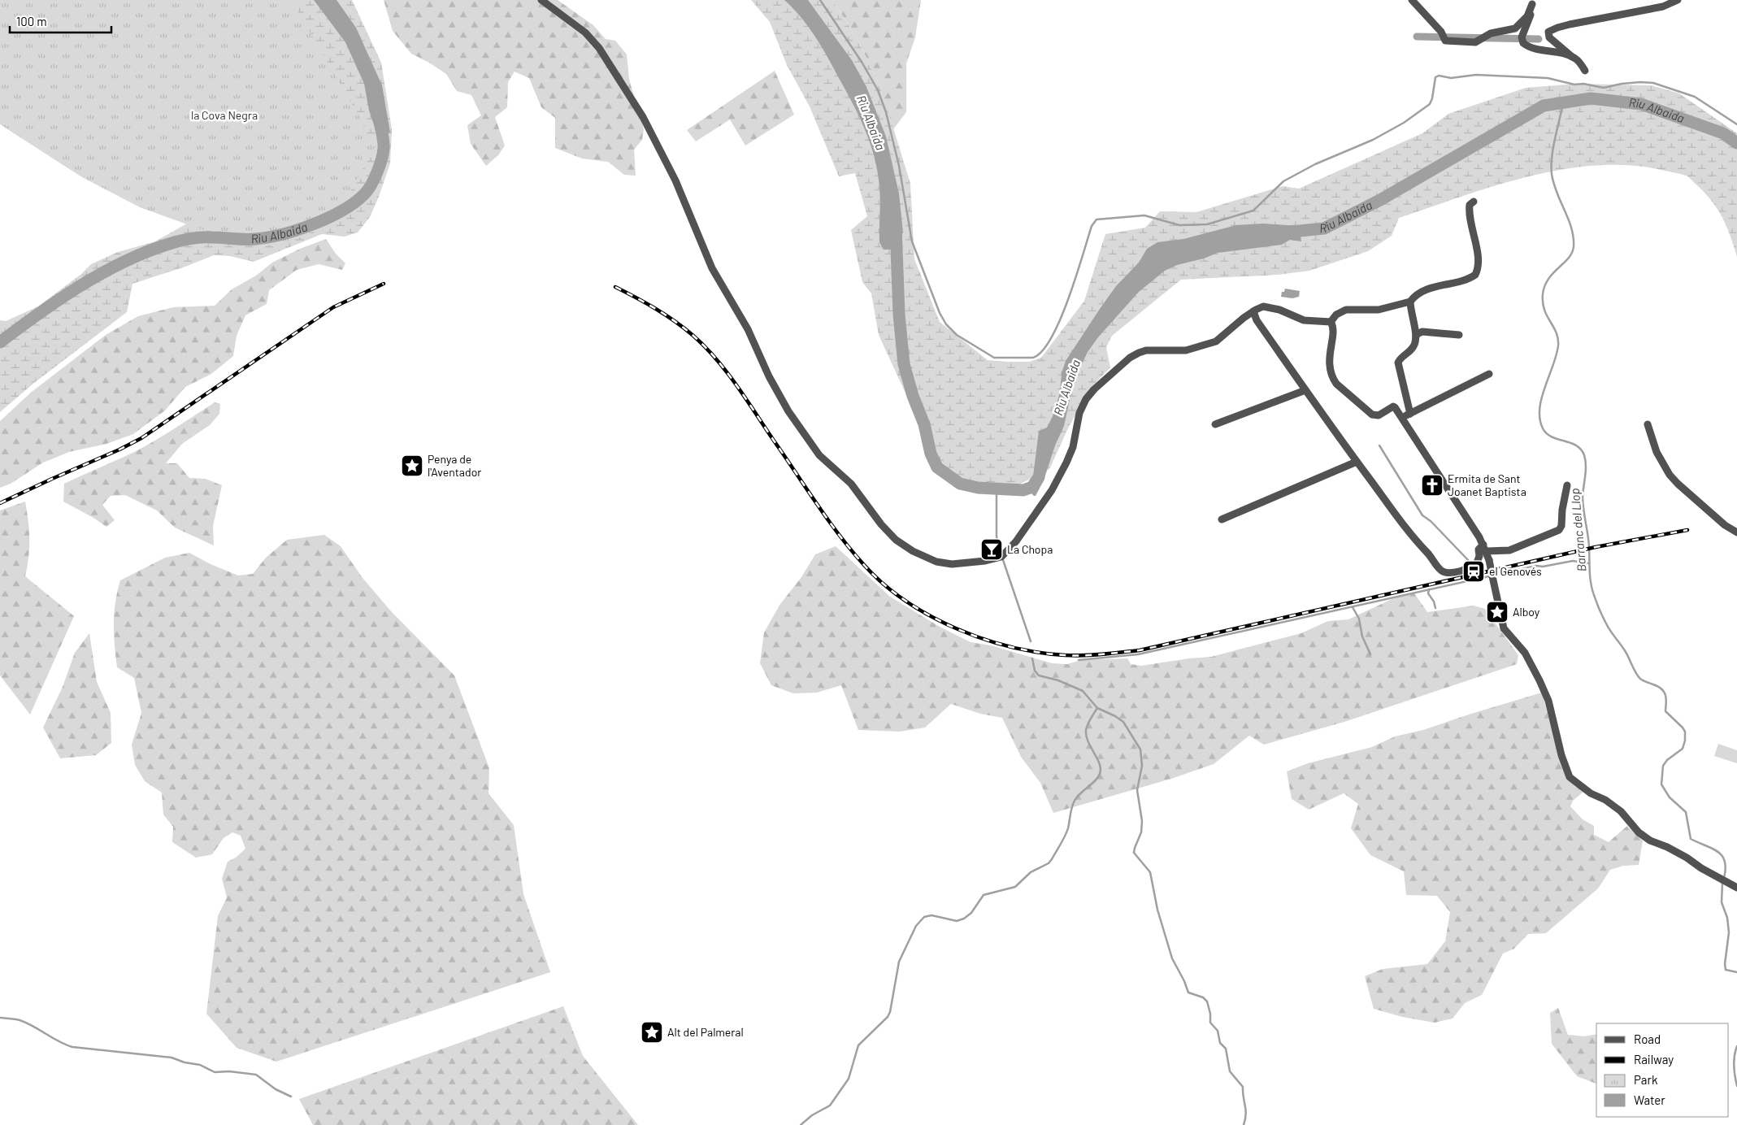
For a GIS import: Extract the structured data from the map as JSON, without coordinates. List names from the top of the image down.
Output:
{
  "water": ["Riu Albaida", "Barranc del Llop"],
  "parks": ["la Cova Negra"],
  "places": {
    "place": ["Penya de l'Aventador", "Alboy", "Alt del Palmeral"],
    "church": ["Ermita de Sant Joanet Baptista"],
    "bar": ["La Chopa"],
    "station": ["el Genovés"]
  },
  "legend": [
    "Road",
    "Railway",
    "Park",
    "Water"
  ],
  "scale_bar": "100 m"
}
